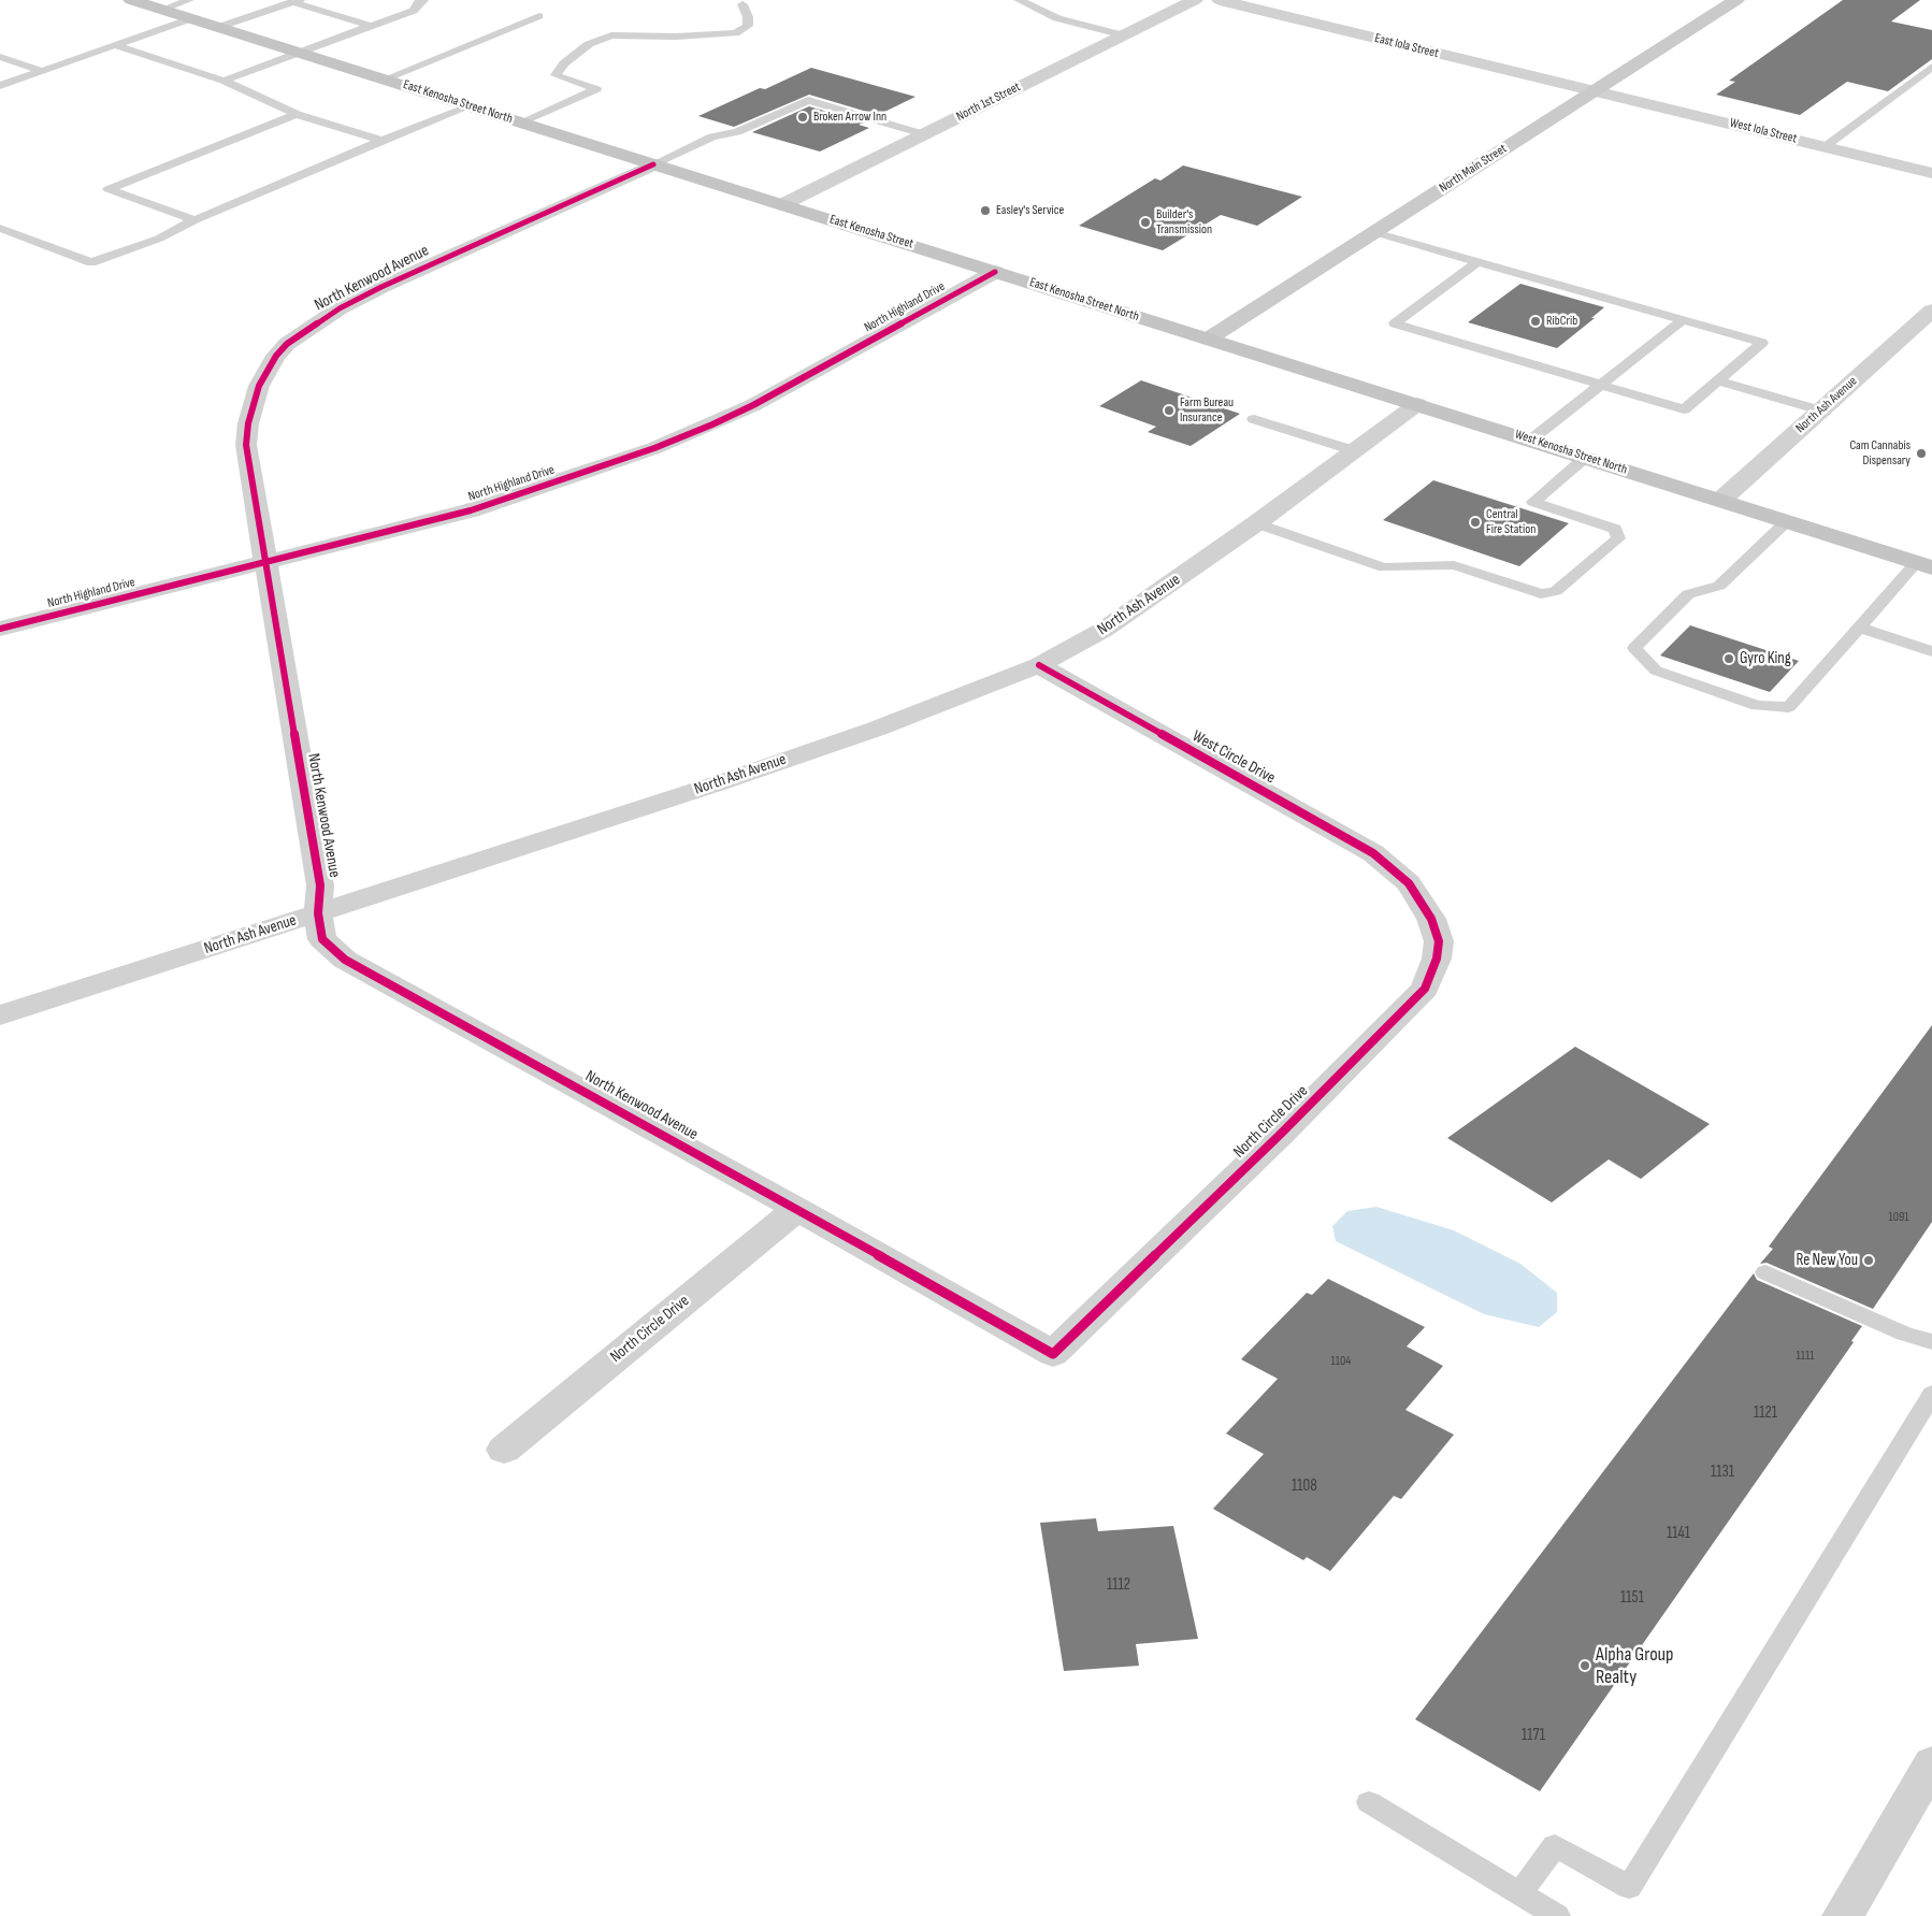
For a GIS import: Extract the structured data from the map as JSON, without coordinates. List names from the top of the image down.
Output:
{
  "streets": {
    "main road": [
      "East Kenosha Street North",
      "North Main Street",
      "East Kenosha Street",
      "West Kenosha Street North"
    ],
    "street": [
      "East Iola Street",
      "North 1st Street",
      "West Iola Street",
      "North Kenwood Avenue",
      "North Highland Drive",
      "North Ash Avenue",
      "West Circle Drive",
      "North Circle Drive"
    ]
  },
  "crossings": [
    ["East Iola Street", "West Iola Street"],
    ["East Iola Street", "North Main Street"],
    ["East Kenosha Street North", "North 1st Street"],
    ["East Kenosha Street North", "North Main Street"],
    ["East Kenosha Street North", "East Kenosha Street"],
    ["East Kenosha Street North", "North Kenwood Avenue"],
    ["East Kenosha Street North", "North Highland Drive"],
    ["East Kenosha Street North", "West Kenosha Street North"],
    ["North 1st Street", "East Kenosha Street"],
    ["West Iola Street", "North Main Street"],
    ["North Main Street", "West Kenosha Street North"],
    ["North Kenwood Avenue", "North Highland Drive"],
    ["North Kenwood Avenue", "North Ash Avenue"],
    ["North Kenwood Avenue", "North Circle Drive"],
    ["North Ash Avenue", "West Kenosha Street North"],
    ["North Ash Avenue", "West Circle Drive"],
    ["West Circle Drive", "North Circle Drive"]
  ],
  "places": [
    "Broken Arrow Inn",
    "Easley's Service",
    "Builder's Transmission",
    "RibCrib",
    "Farm Bureau Insurance",
    "Cam Cannabis Dispensary",
    "Central Fire Station",
    "Gyro King",
    "Re New You",
    "Alpha Group Realty"
  ],
  "house_numbers": [
    "1091",
    "1111",
    "1104",
    "1121",
    "1131",
    "1108",
    "1141",
    "1112",
    "1151",
    "1171"
  ]
}
